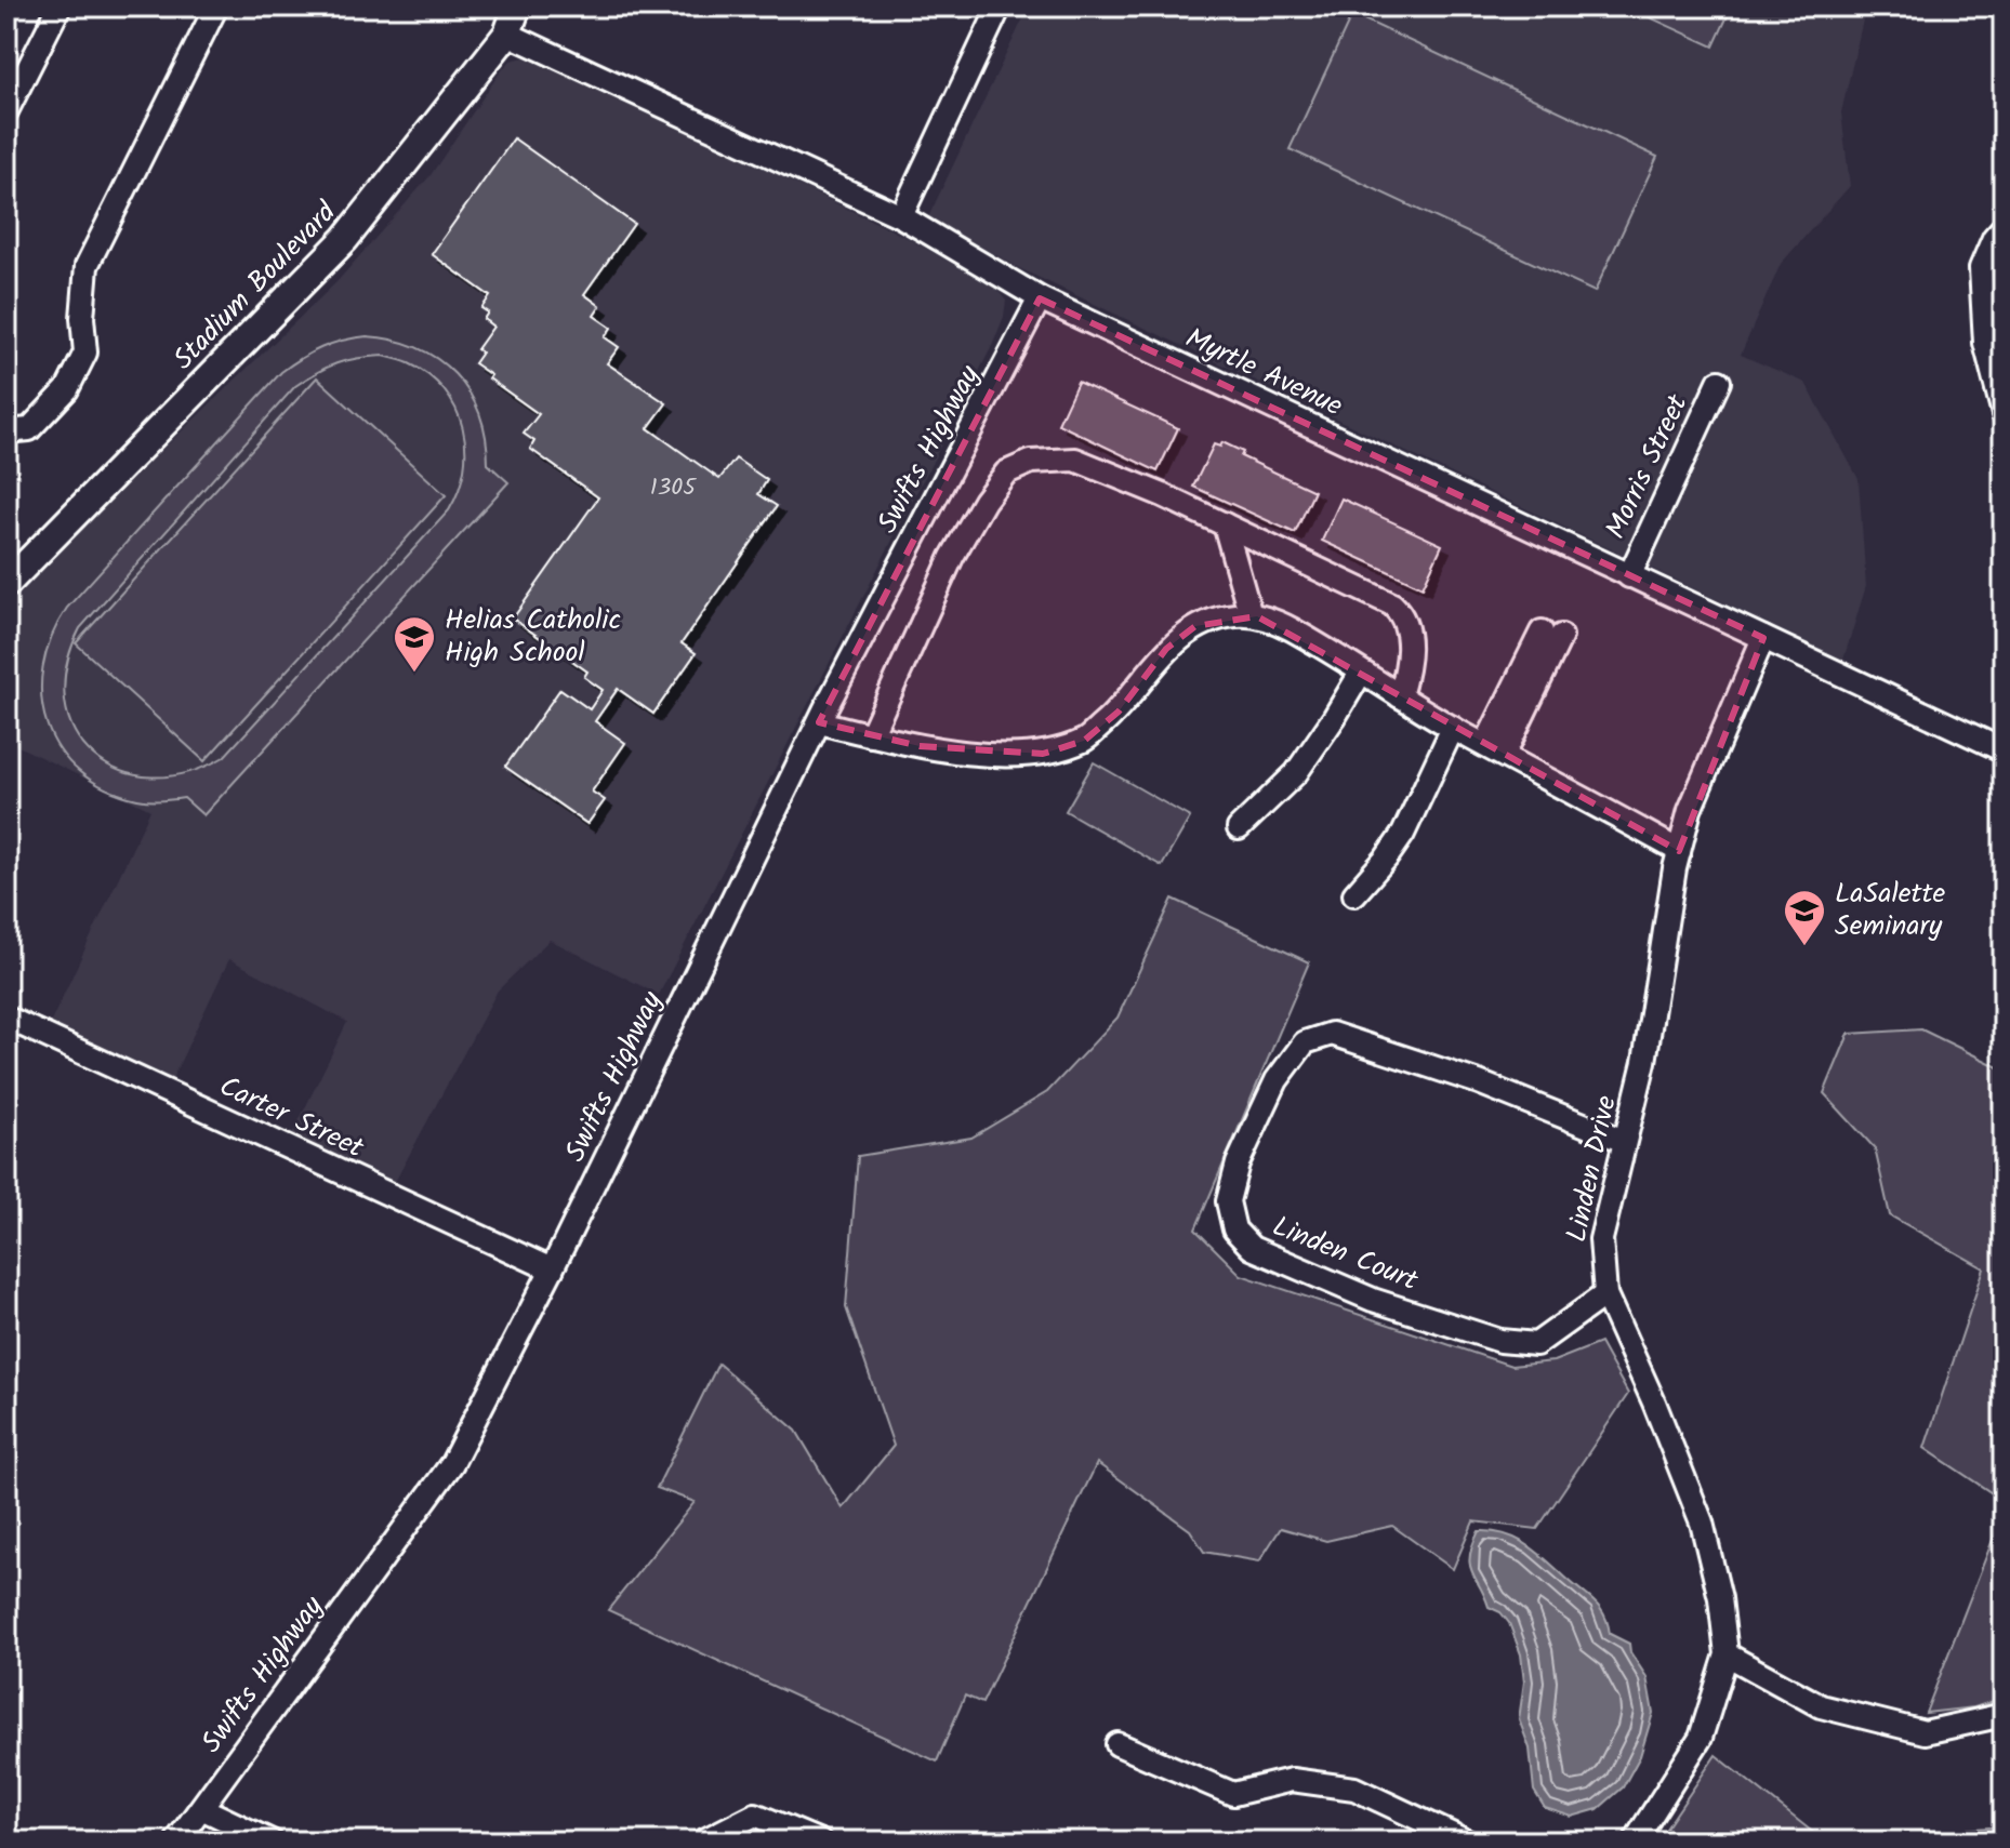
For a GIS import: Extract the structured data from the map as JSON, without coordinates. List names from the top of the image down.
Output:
{
  "streets": {
    "main road": ["Stadium Boulevard"],
    "street": [
      "Myrtle Avenue",
      "Swifts Highway",
      "Morris Street",
      "Carter Street",
      "Linden Drive",
      "Linden Court"
    ]
  },
  "crossings": [
    ["Stadium Boulevard", "Myrtle Avenue"],
    ["Myrtle Avenue", "Swifts Highway"],
    ["Myrtle Avenue", "Morris Street"],
    ["Myrtle Avenue", "Linden Drive"],
    ["Swifts Highway", "Carter Street"],
    ["Linden Drive", "Linden Court"]
  ],
  "places": {
    "school or university": ["Helias Catholic High School", "LaSalette Seminary"]
  },
  "house_numbers": ["1305"]
}
